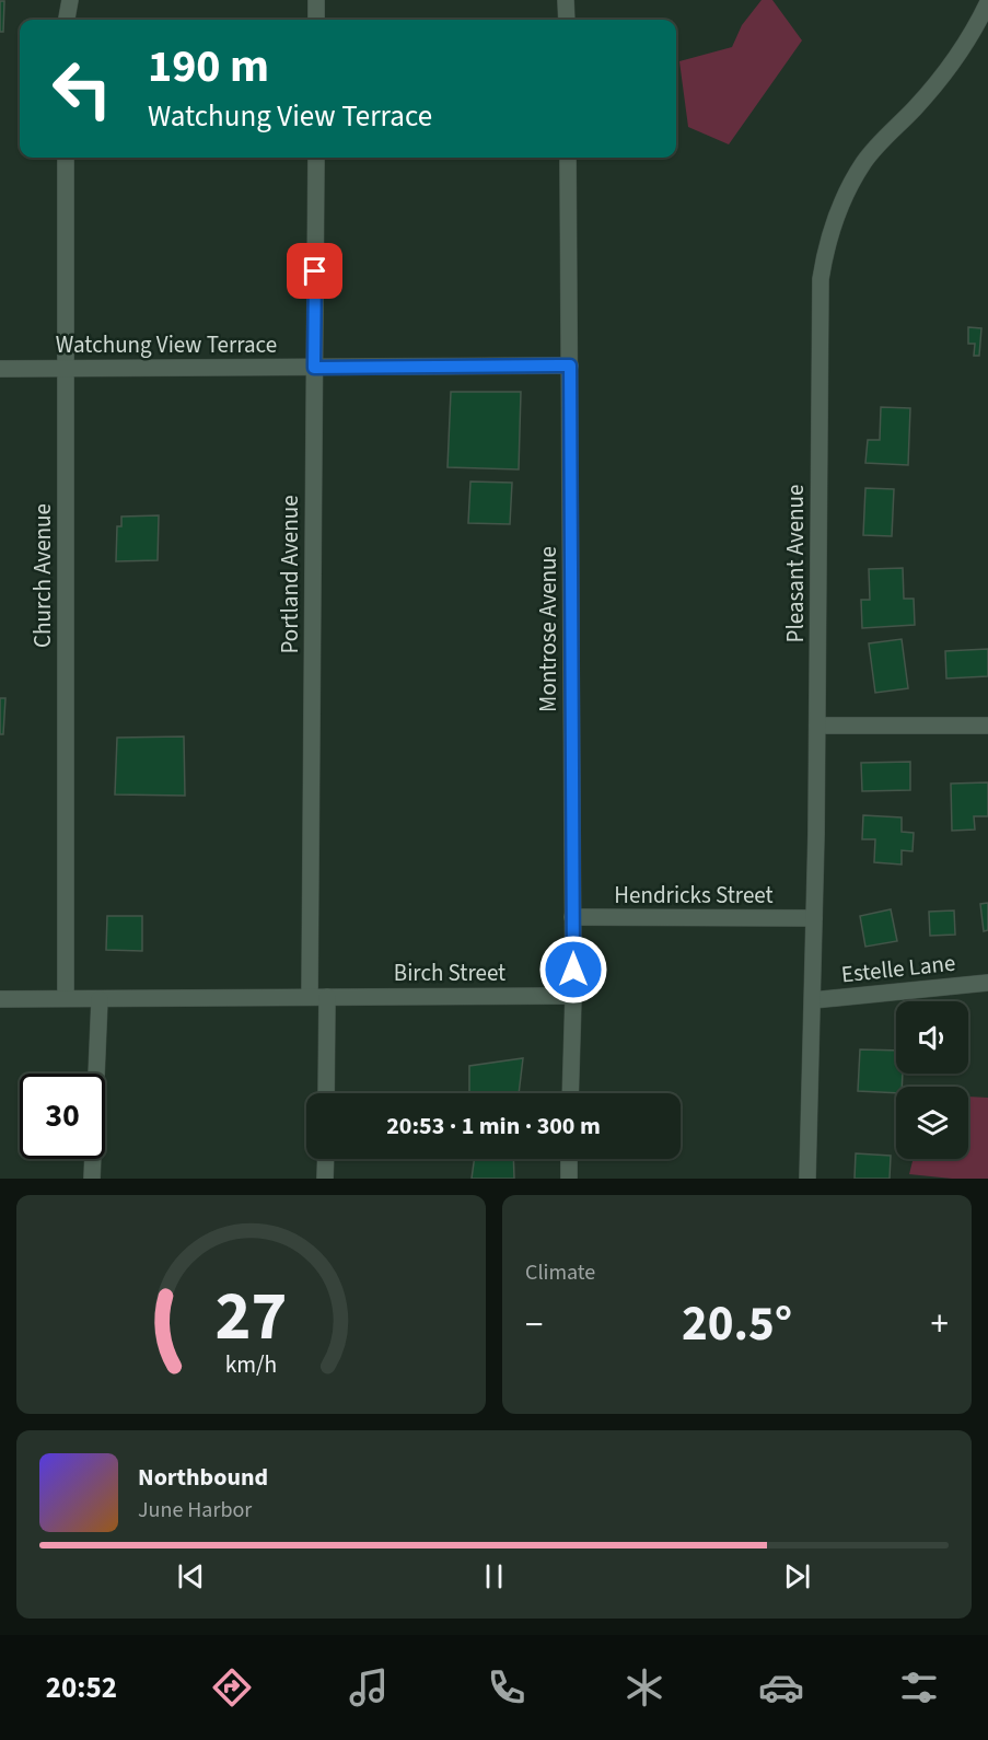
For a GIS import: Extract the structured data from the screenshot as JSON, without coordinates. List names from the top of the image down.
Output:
{
  "streets": {
    "street": [
      "Watchung View Terrace",
      "Pleasant Avenue",
      "Portland Avenue",
      "Church Avenue",
      "Montrose Avenue",
      "Hendricks Street",
      "Estelle Lane",
      "Birch Street"
    ]
  },
  "crossings": [
    ["Watchung View Terrace", "Portland Avenue"],
    ["Watchung View Terrace", "Church Avenue"],
    ["Watchung View Terrace", "Montrose Avenue"],
    ["Pleasant Avenue", "Hendricks Street"],
    ["Pleasant Avenue", "Estelle Lane"],
    ["Portland Avenue", "Birch Street"],
    ["Montrose Avenue", "Hendricks Street"],
    ["Montrose Avenue", "Birch Street"]
  ],
  "page": {
    "turn": ["190 m", "Watchung View Terrace"],
    "limit": "30",
    "trip": "20:53 · 1 min · 300 m",
    "tile": "Climate",
    "heat": ["−", "20.5°", "+"],
    "song": ["Northbound", "June Harbor"],
    "tabs": "20:52",
    "gauge": ["27", "km/h"]
  }
}
